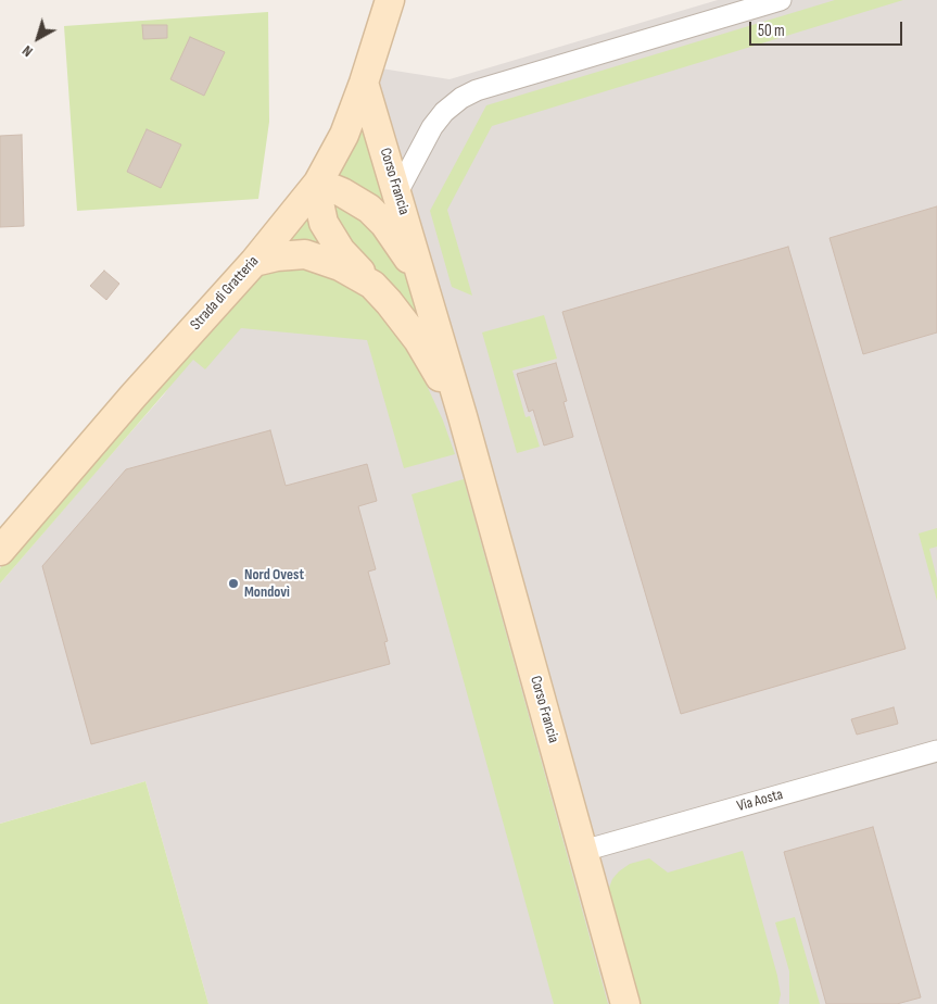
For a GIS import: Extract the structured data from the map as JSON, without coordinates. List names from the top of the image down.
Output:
{
  "streets": {
    "street": ["Corso Francia", "Strada di Gratteria", "Via Aosta"]
  },
  "crossings": [
    ["Corso Francia", "Strada di Gratteria"],
    ["Corso Francia", "Via Aosta"]
  ],
  "places": ["Nord Ovest Mondovì"],
  "scale_bar": "50 m",
  "north": "bottom left"
}
